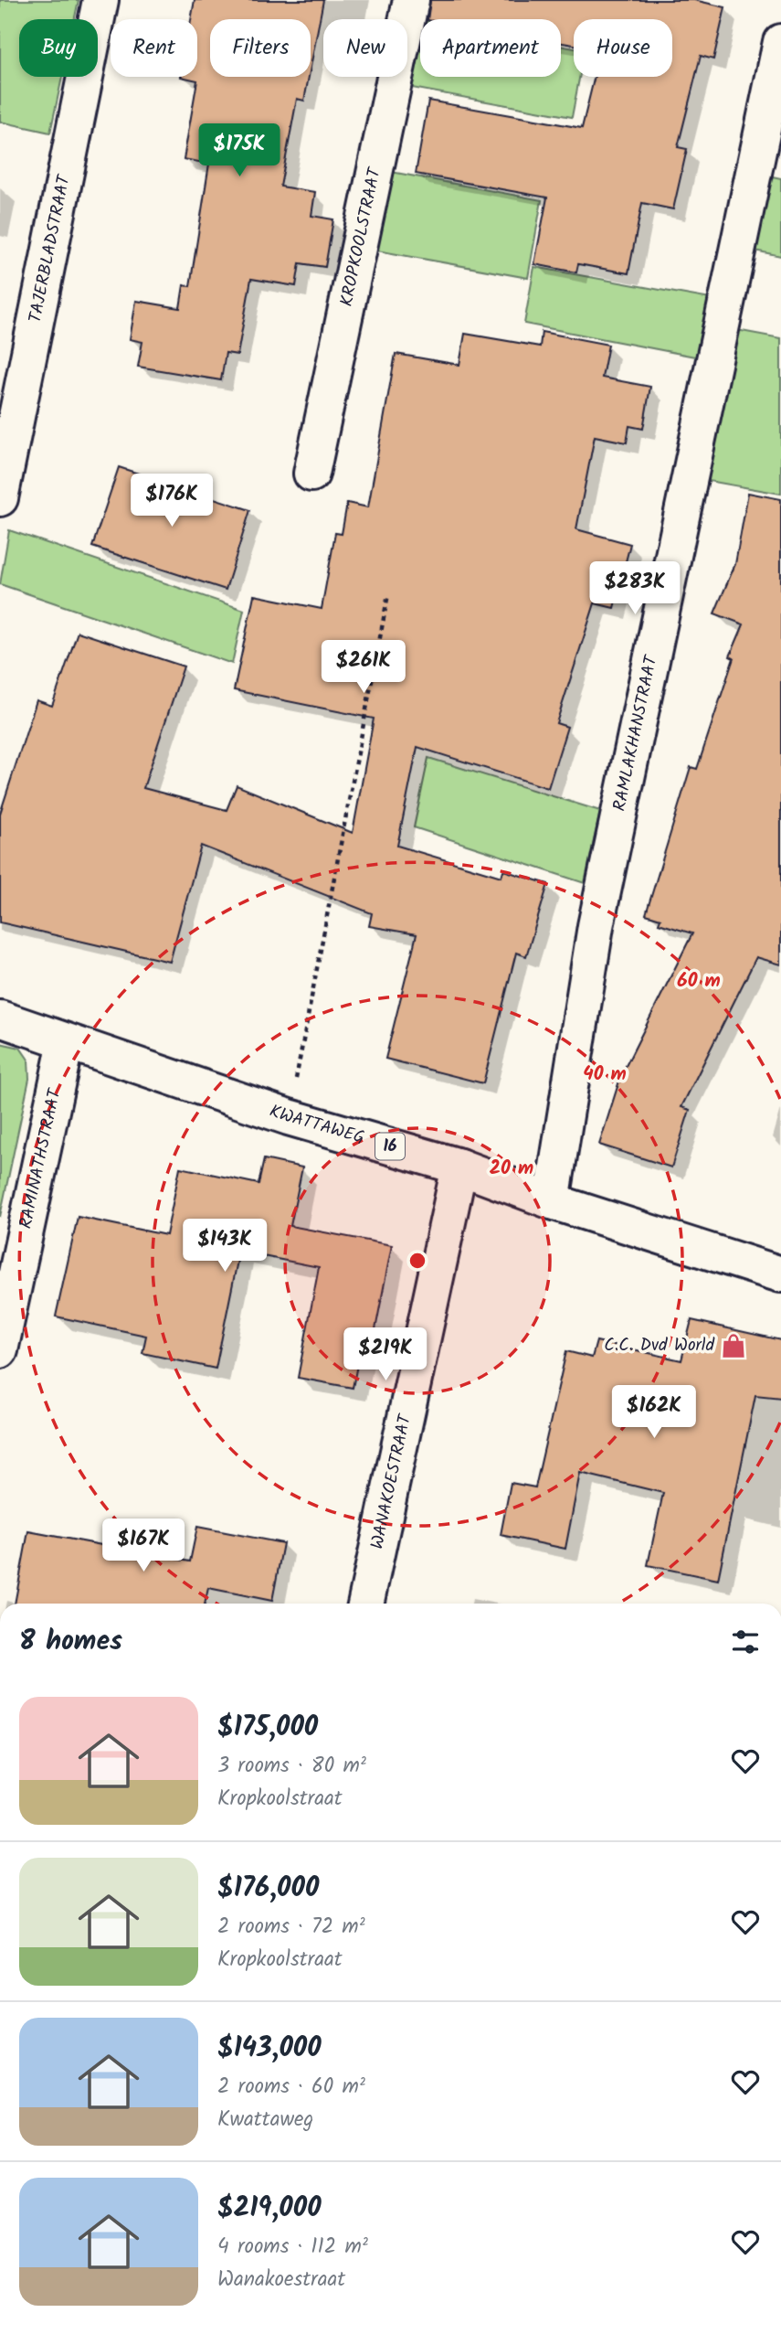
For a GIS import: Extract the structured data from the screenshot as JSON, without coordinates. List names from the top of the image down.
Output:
{
  "streets": {
    "street": [
      "KROPKOOLSTRAAT",
      "TAJERBLADSTRAAT",
      "RAMLAKHANSTRAAT",
      "KWATTAWEG",
      "16",
      "RAMINATHSTRAAT",
      "WANAKOESTRAAT"
    ]
  },
  "crossings": [
    ["RAMLAKHANSTRAAT", "KWATTAWEG"],
    ["KWATTAWEG", "RAMINATHSTRAAT"],
    ["KWATTAWEG", "WANAKOESTRAAT"]
  ],
  "places": {
    "shop": ["C.C. Dvd World"]
  },
  "page": {
    "chip": [
      "Buy",
      "Rent",
      "Filters",
      "New",
      "Apartment",
      "House"
    ],
    "price": [
      "$175K",
      "$176K",
      "$283K",
      "$261K",
      "$143K",
      "$219K",
      "$162K",
      "$167K"
    ],
    "heading": "8 homes",
    "list": [
      {
        "name": "$175,000",
        "note": "3 rooms · 80 m² · Kropkoolstraat"
      },
      {
        "name": "$176,000",
        "note": "2 rooms · 72 m² · Kropkoolstraat"
      },
      {
        "name": "$143,000",
        "note": "2 rooms · 60 m² · Kwattaweg"
      },
      {
        "name": "$219,000",
        "note": "4 rooms · 112 m² · Wanakoestraat"
      }
    ]
  },
  "rings": ["60 m", "40 m", "20 m"]
}
